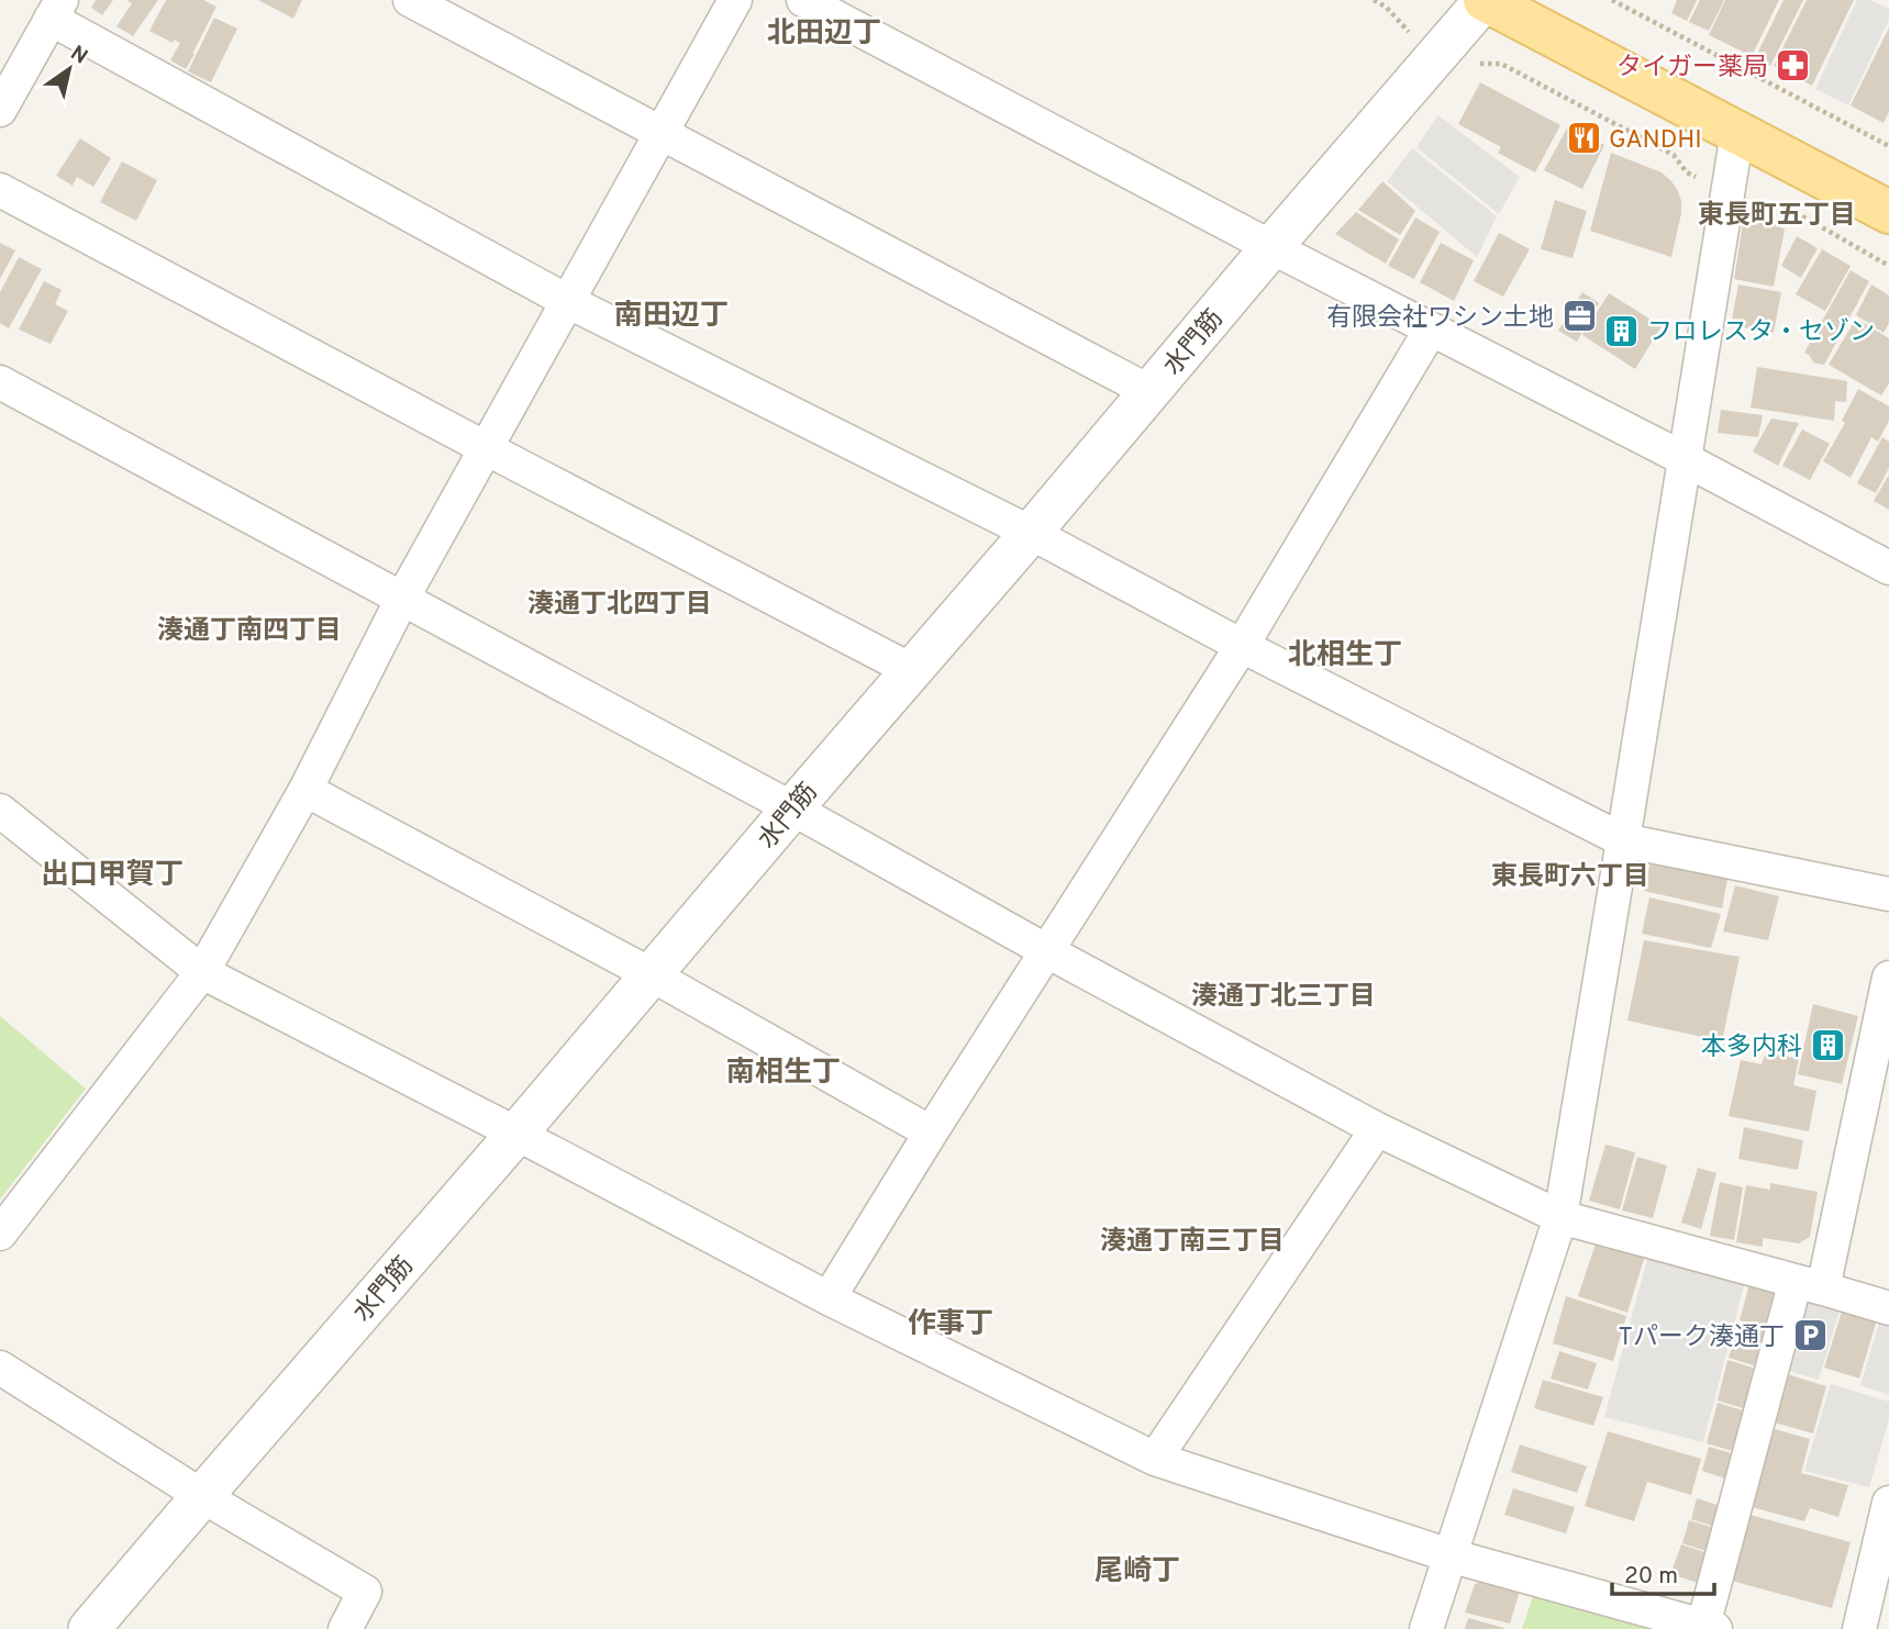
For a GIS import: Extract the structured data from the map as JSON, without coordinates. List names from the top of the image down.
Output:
{
  "streets": {
    "street": ["水門筋"]
  },
  "districts": [
    "北田辺丁",
    "東長町五丁目",
    "南田辺丁",
    "湊通丁北四丁目",
    "湊通丁南四丁目",
    "北相生丁",
    "出口甲賀丁",
    "東長町六丁目",
    "湊通丁北三丁目",
    "南相生丁",
    "湊通丁南三丁目",
    "作事丁",
    "尾崎丁"
  ],
  "places": {
    "pharmacy": ["タイガー薬局"],
    "restaurant": ["GANDHI"],
    "office": ["有限会社ワシン土地"],
    "building": ["フロレスタ・セゾン", "本多内科"],
    "parking": ["Tパーク湊通丁"]
  },
  "scale_bar": "20 m",
  "north": "top right"
}
